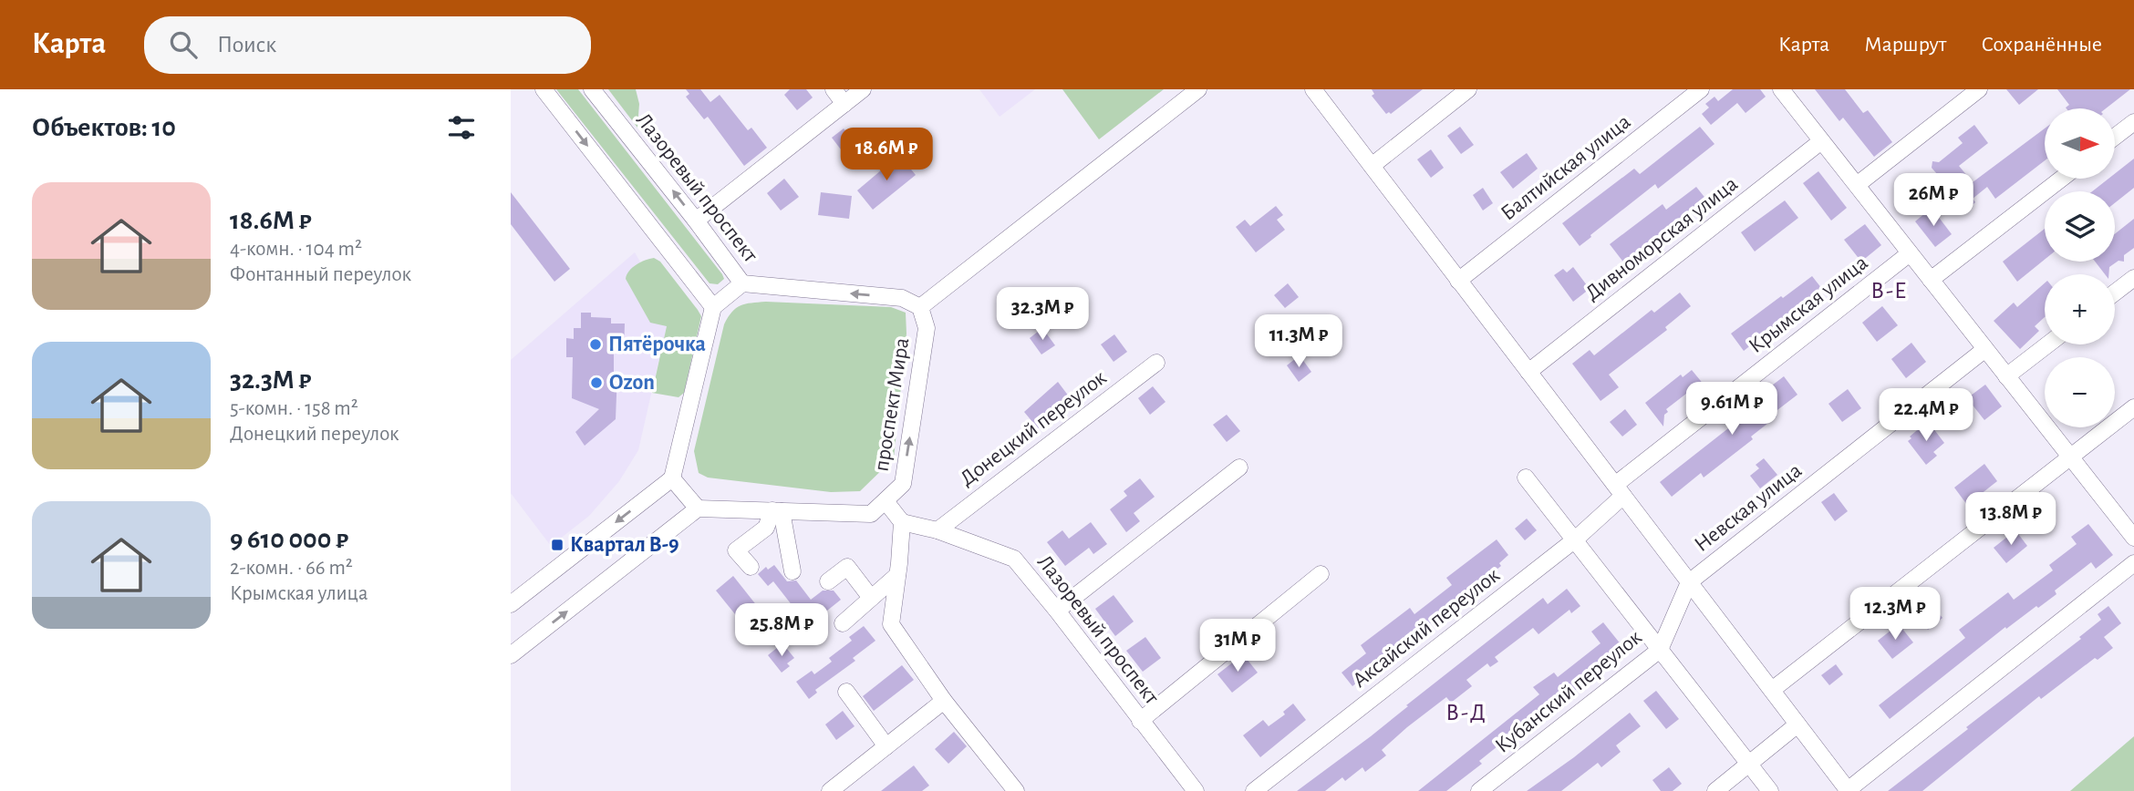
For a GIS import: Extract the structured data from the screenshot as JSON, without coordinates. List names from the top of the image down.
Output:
{
  "streets": {
    "street": [
      "Балтийская улица",
      "Лазоревый проспект",
      "Дивноморская улица",
      "Крымская улица",
      "проспект Мира",
      "Донецкий переулок",
      "Невская улица",
      "Аксайский переулок",
      "Кубанский переулок"
    ]
  },
  "crossings": [
    ["Лазоревый проспект", "проспект Мира"],
    ["Лазоревый проспект", "Донецкий переулок"],
    ["Крымская улица", "Аксайский переулок"],
    ["Невская улица", "Кубанский переулок"]
  ],
  "districts": ["В-Е", "В-Д"],
  "places": {
    "other": ["Пятёрочка", "Ozon"],
    "transit": ["Квартал В-9"]
  },
  "north": "right",
  "page": {
    "header": "Карта",
    "search": "Поиск",
    "nav": ["Карта", "Маршрут", "Сохранённые"],
    "heading": "Объектов: 10",
    "map_buttons": ["+", "−"],
    "price": [
      "18.6M ₽",
      "26M ₽",
      "32.3M ₽",
      "11.3M ₽",
      "9.61M ₽",
      "22.4M ₽",
      "13.8M ₽",
      "12.3M ₽",
      "25.8M ₽",
      "31M ₽"
    ],
    "list": [
      {
        "name": "18.6M ₽",
        "note": "4-комн. · 104 m² · Фонтанный переулок"
      },
      {
        "name": "32.3M ₽",
        "note": "5-комн. · 158 m² · Донецкий переулок"
      },
      {
        "name": "9 610 000 ₽",
        "note": "2-комн. · 66 m² · Крымская улица"
      }
    ]
  }
}
